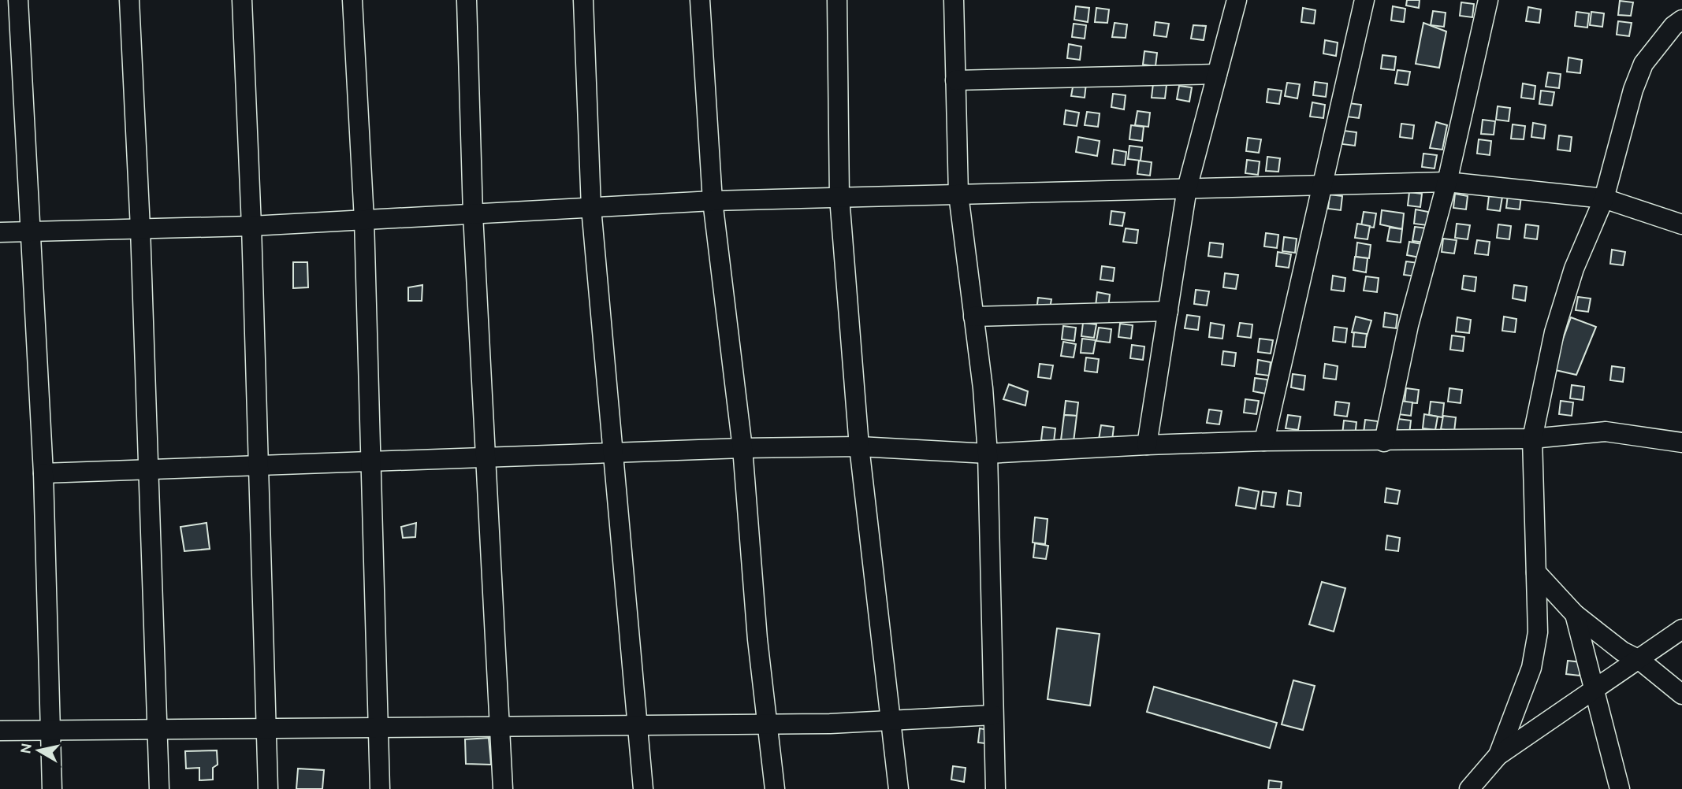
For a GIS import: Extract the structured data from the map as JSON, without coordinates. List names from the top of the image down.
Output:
{
  "north": "left"
}
